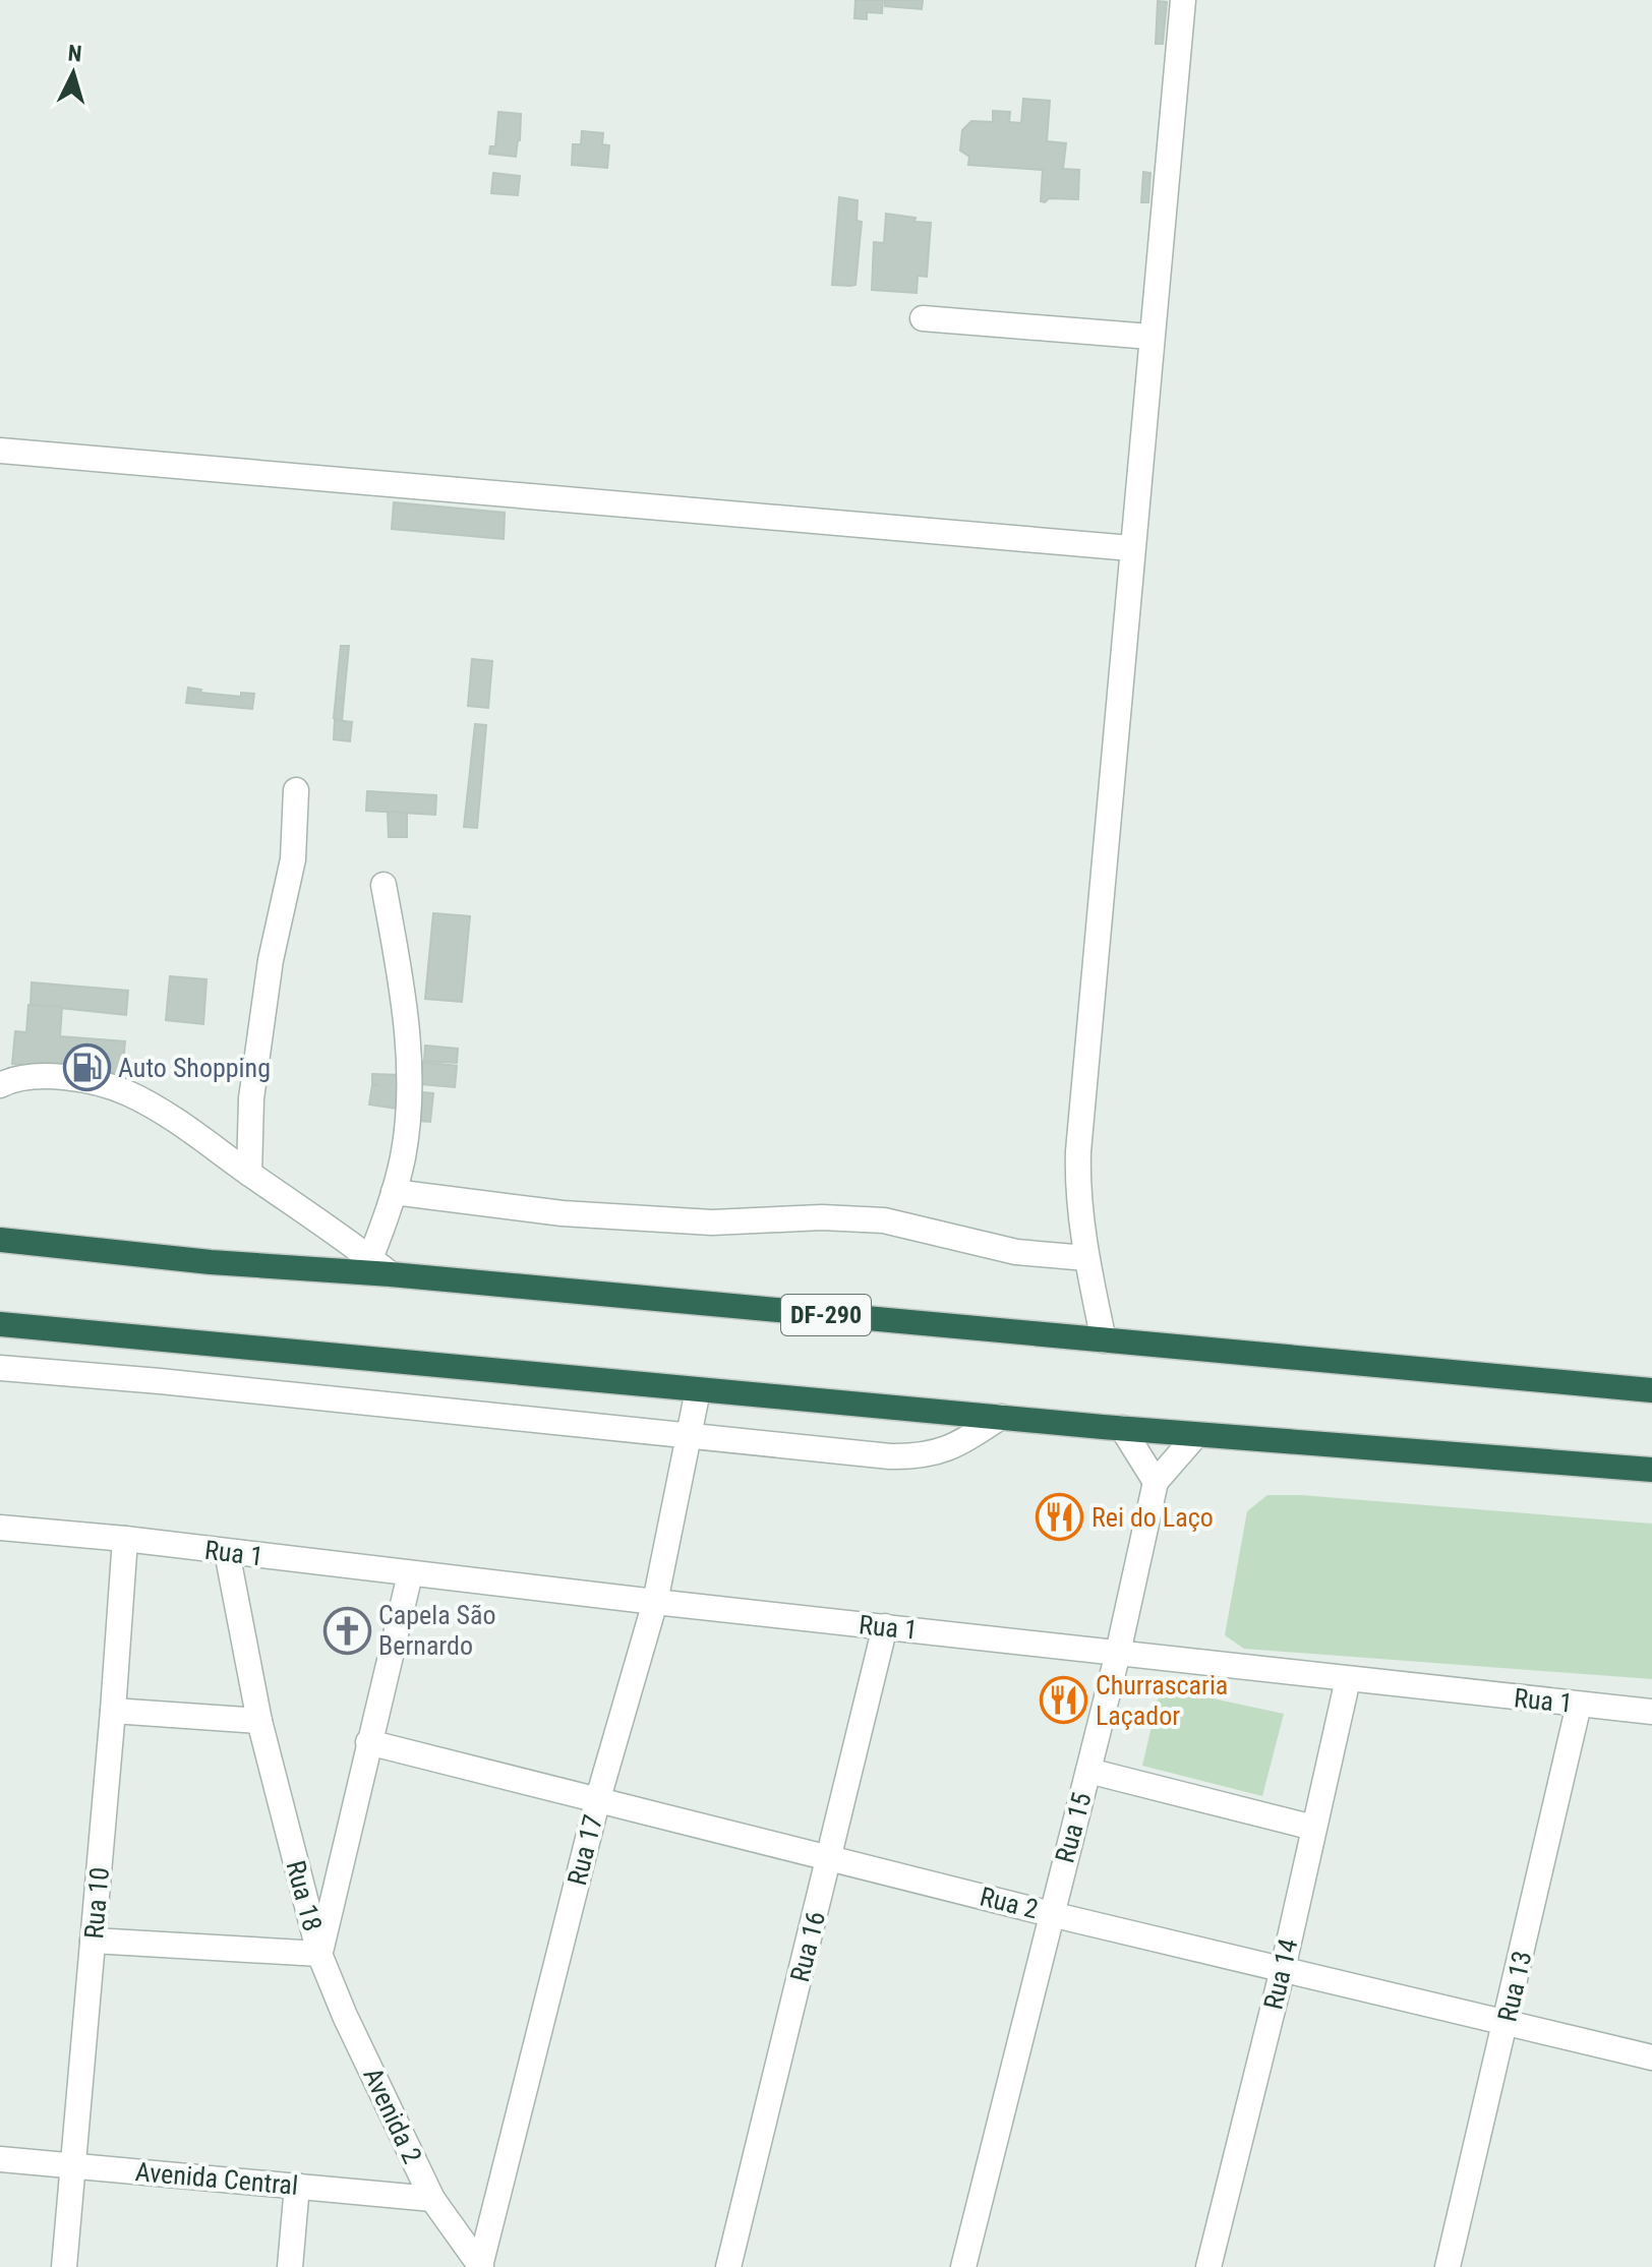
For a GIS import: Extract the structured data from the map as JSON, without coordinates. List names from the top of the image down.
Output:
{
  "streets": {
    "highway": ["DF-290"],
    "street": [
      "Rua 1",
      "Rua 15",
      "Rua 17",
      "Rua 18",
      "Rua 10",
      "Rua 2",
      "Rua 16",
      "Rua 14",
      "Rua 13",
      "Avenida 2",
      "Avenida Central"
    ]
  },
  "crossings": [
    ["Rua 1", "Rua 15"],
    ["Rua 1", "Rua 17"],
    ["Rua 1", "Rua 18"],
    ["Rua 1", "Rua 10"],
    ["Rua 1", "Rua 16"],
    ["Rua 1", "Rua 14"],
    ["Rua 1", "Rua 13"],
    ["Rua 15", "Rua 2"],
    ["Rua 17", "Rua 2"],
    ["Rua 17", "Avenida 2"],
    ["Rua 18", "Rua 2"],
    ["Rua 18", "Avenida 2"],
    ["Rua 10", "Avenida Central"],
    ["Rua 2", "Rua 16"],
    ["Rua 2", "Rua 14"],
    ["Rua 2", "Rua 13"],
    ["Avenida 2", "Avenida Central"]
  ],
  "places": {
    "fuel station": ["Auto Shopping"],
    "restaurant": ["Rei do Laço", "Churrascaria Laçador"],
    "church": ["Capela São Bernardo"]
  },
  "north": "top"
}
